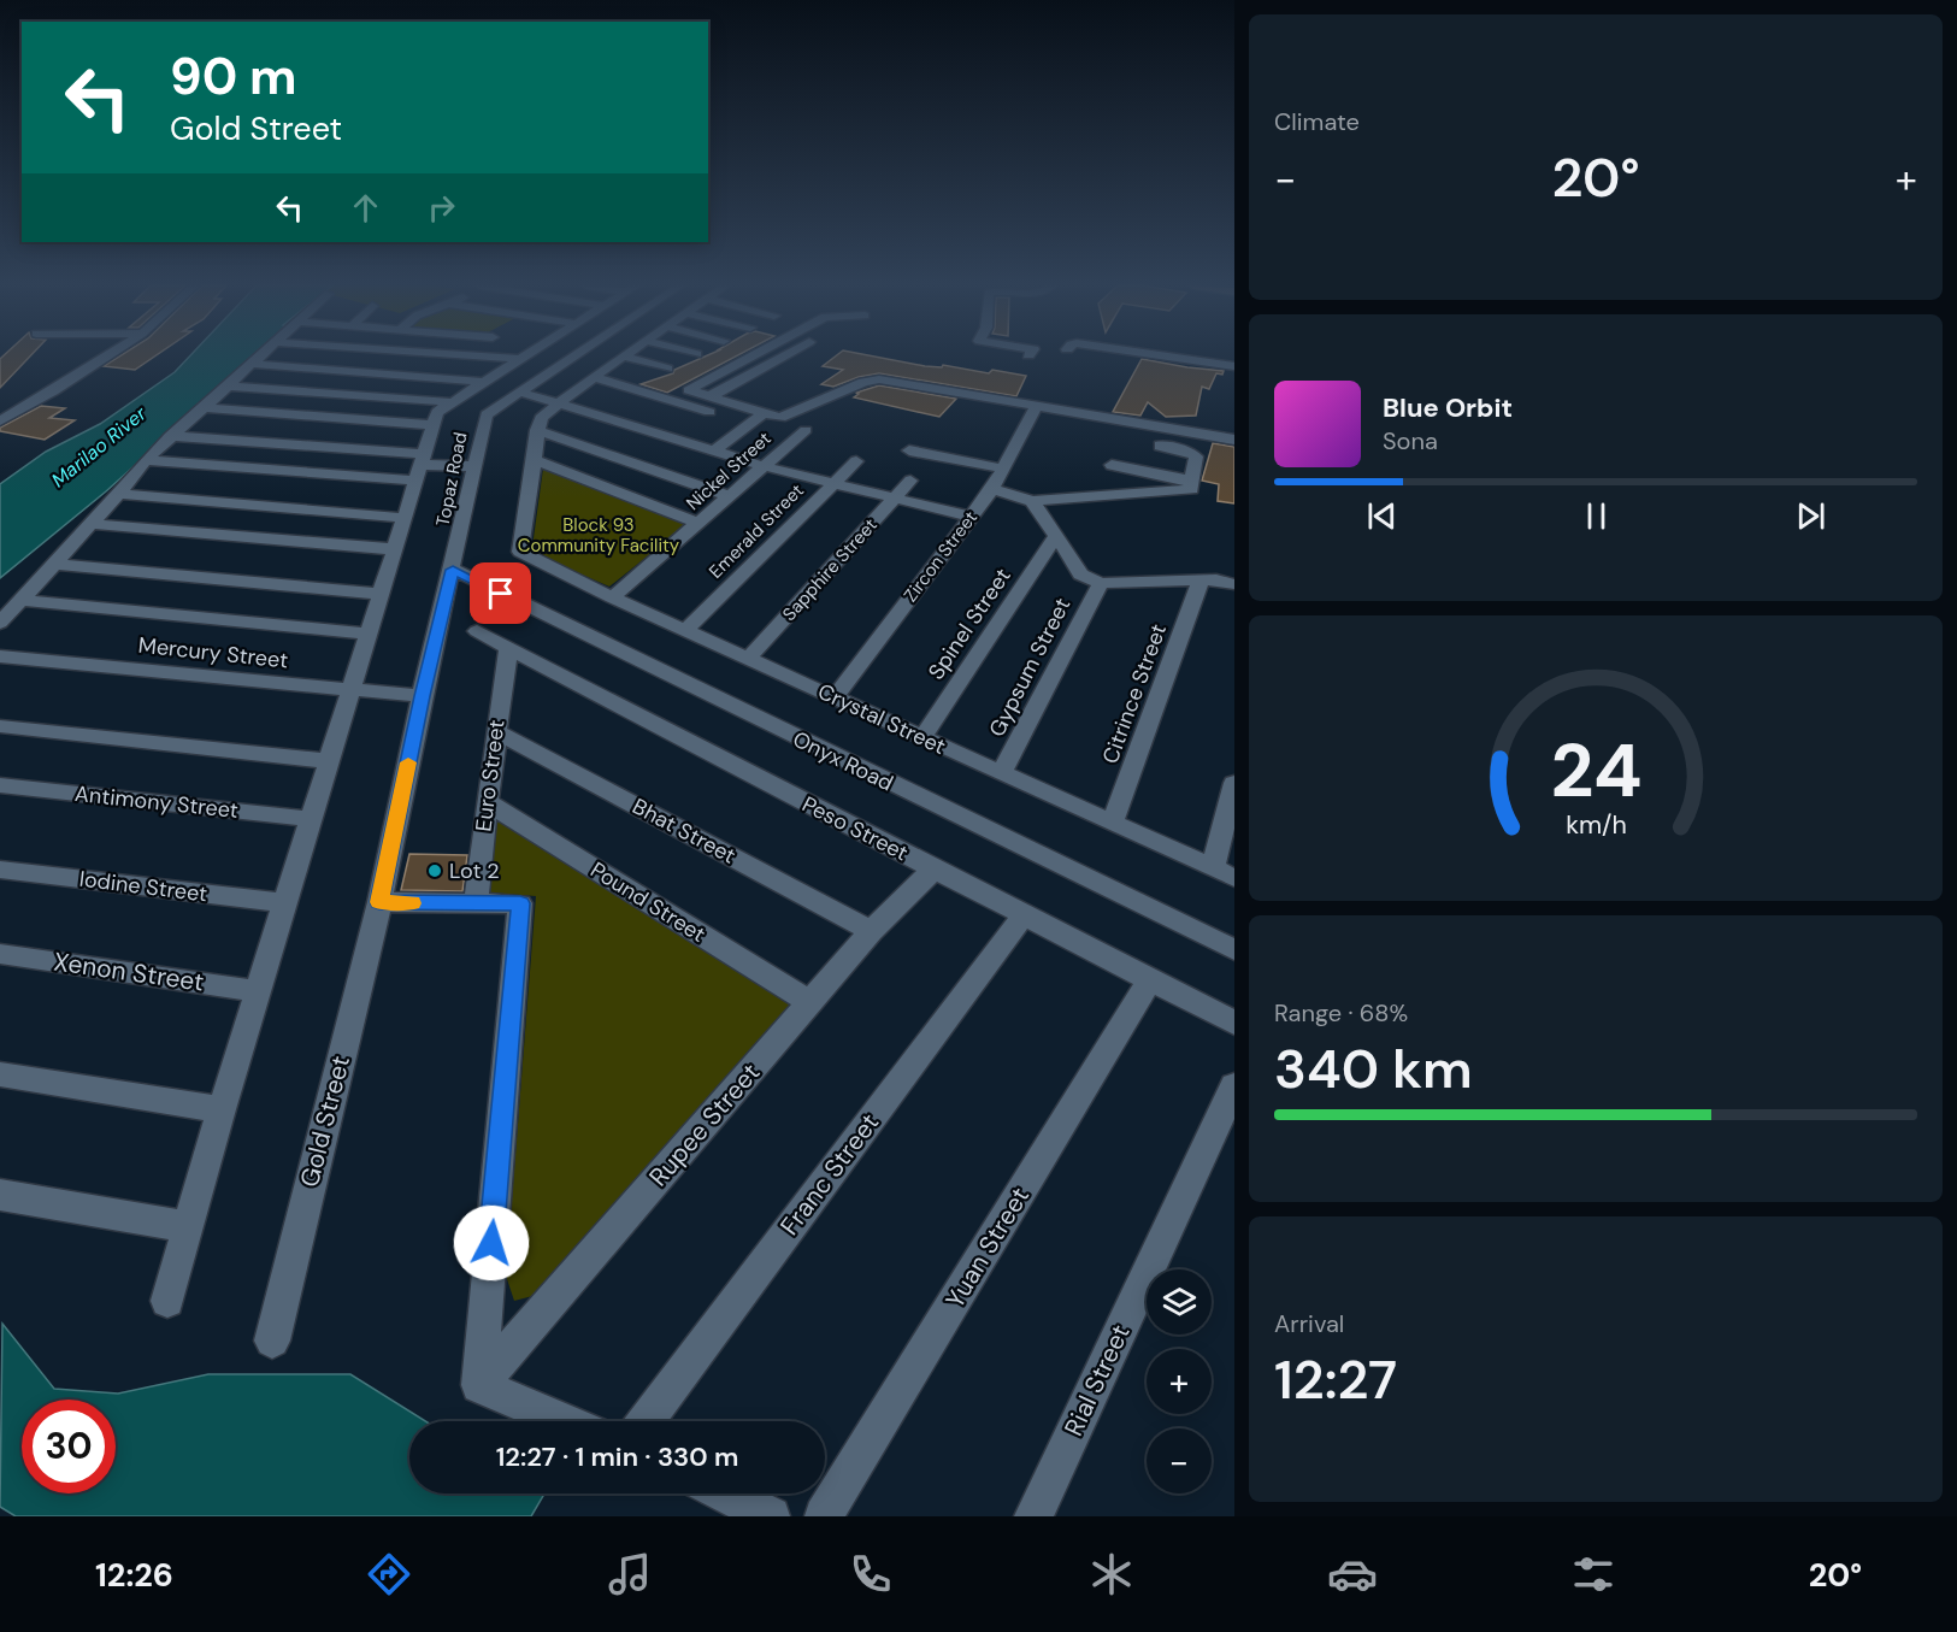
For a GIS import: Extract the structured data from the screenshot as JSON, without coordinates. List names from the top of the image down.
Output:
{
  "streets": {
    "street": [
      "Nickel Street",
      "Topaz Road",
      "Emerald Street",
      "Zircon Street",
      "Sapphire Street",
      "Spinel Street",
      "Mercury Street",
      "Gypsum Street",
      "Citrince Street",
      "Crystal Street",
      "Onyx Road",
      "Euro Street",
      "Antimony Street",
      "Peso Street",
      "Bhat Street",
      "Iodine Street",
      "Pound Street",
      "Xenon Street",
      "Gold Street",
      "Rupee Street",
      "Franc Street",
      "Yuan Street",
      "Rial Street"
    ]
  },
  "crossings": [
    ["Nickel Street", "Crystal Street"],
    ["Topaz Road", "Mercury Street"],
    ["Topaz Road", "Onyx Road"],
    ["Topaz Road", "Gold Street"],
    ["Emerald Street", "Crystal Street"],
    ["Zircon Street", "Crystal Street"],
    ["Sapphire Street", "Crystal Street"],
    ["Spinel Street", "Crystal Street"],
    ["Mercury Street", "Gold Street"],
    ["Gypsum Street", "Crystal Street"],
    ["Citrince Street", "Crystal Street"],
    ["Euro Street", "Peso Street"],
    ["Euro Street", "Bhat Street"],
    ["Euro Street", "Pound Street"],
    ["Peso Street", "Rupee Street"],
    ["Peso Street", "Franc Street"],
    ["Peso Street", "Yuan Street"],
    ["Bhat Street", "Rupee Street"],
    ["Pound Street", "Rupee Street"]
  ],
  "water": ["Marilao River"],
  "parks": ["Block 93 Community Facility"],
  "places": ["Lot 2"],
  "page": {
    "tile": [
      "Climate",
      ["Range · 68%", "340 km"],
      ["Arrival", "12:27"]
    ],
    "turn": ["90 m", "Gold Street"],
    "heat": ["−", "20°", "+"],
    "song": ["Blue Orbit", "Sona"],
    "map_buttons": ["+", "−"],
    "limit": "30",
    "trip": "12:27 · 1 min · 330 m",
    "tabs": ["12:26", "20°"],
    "gauge": ["24", "km/h"]
  }
}
